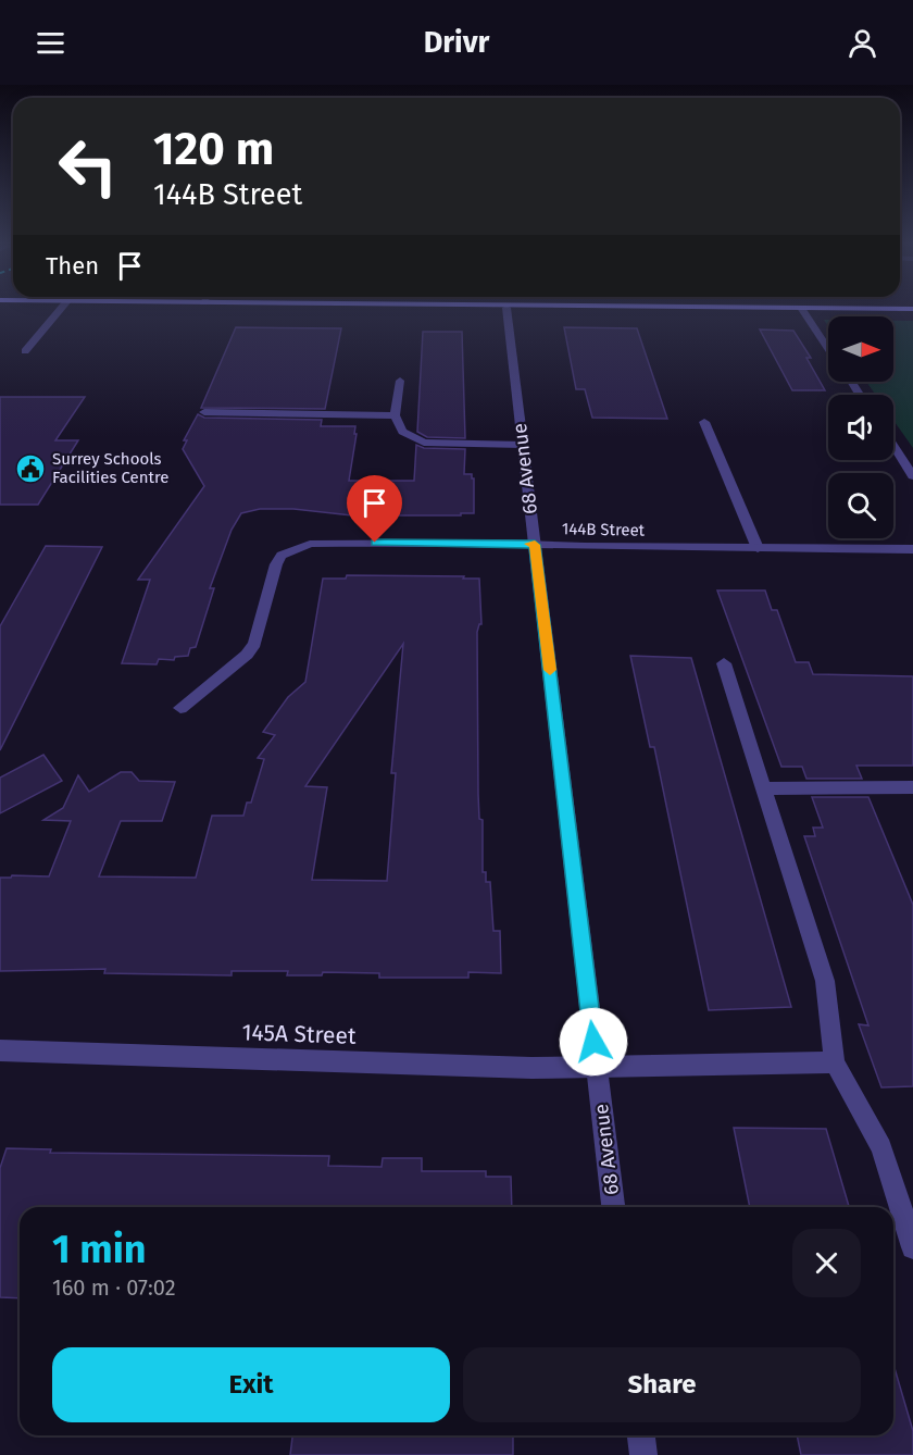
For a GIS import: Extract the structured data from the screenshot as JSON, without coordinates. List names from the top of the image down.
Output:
{
  "streets": {
    "street": ["68 Avenue", "144B Street", "145A Street"]
  },
  "crossings": [
    ["68 Avenue", "144B Street"],
    ["68 Avenue", "145A Street"]
  ],
  "places": {
    "public building": ["Surrey Schools Facilities Centre"]
  },
  "north": "right",
  "page": {
    "header": "Drivr",
    "turn": ["120 m", "144B Street"],
    "then": "Then",
    "heading": ["1 min", "160 m · 07:02"],
    "buttons": ["Exit", "Share"]
  }
}
